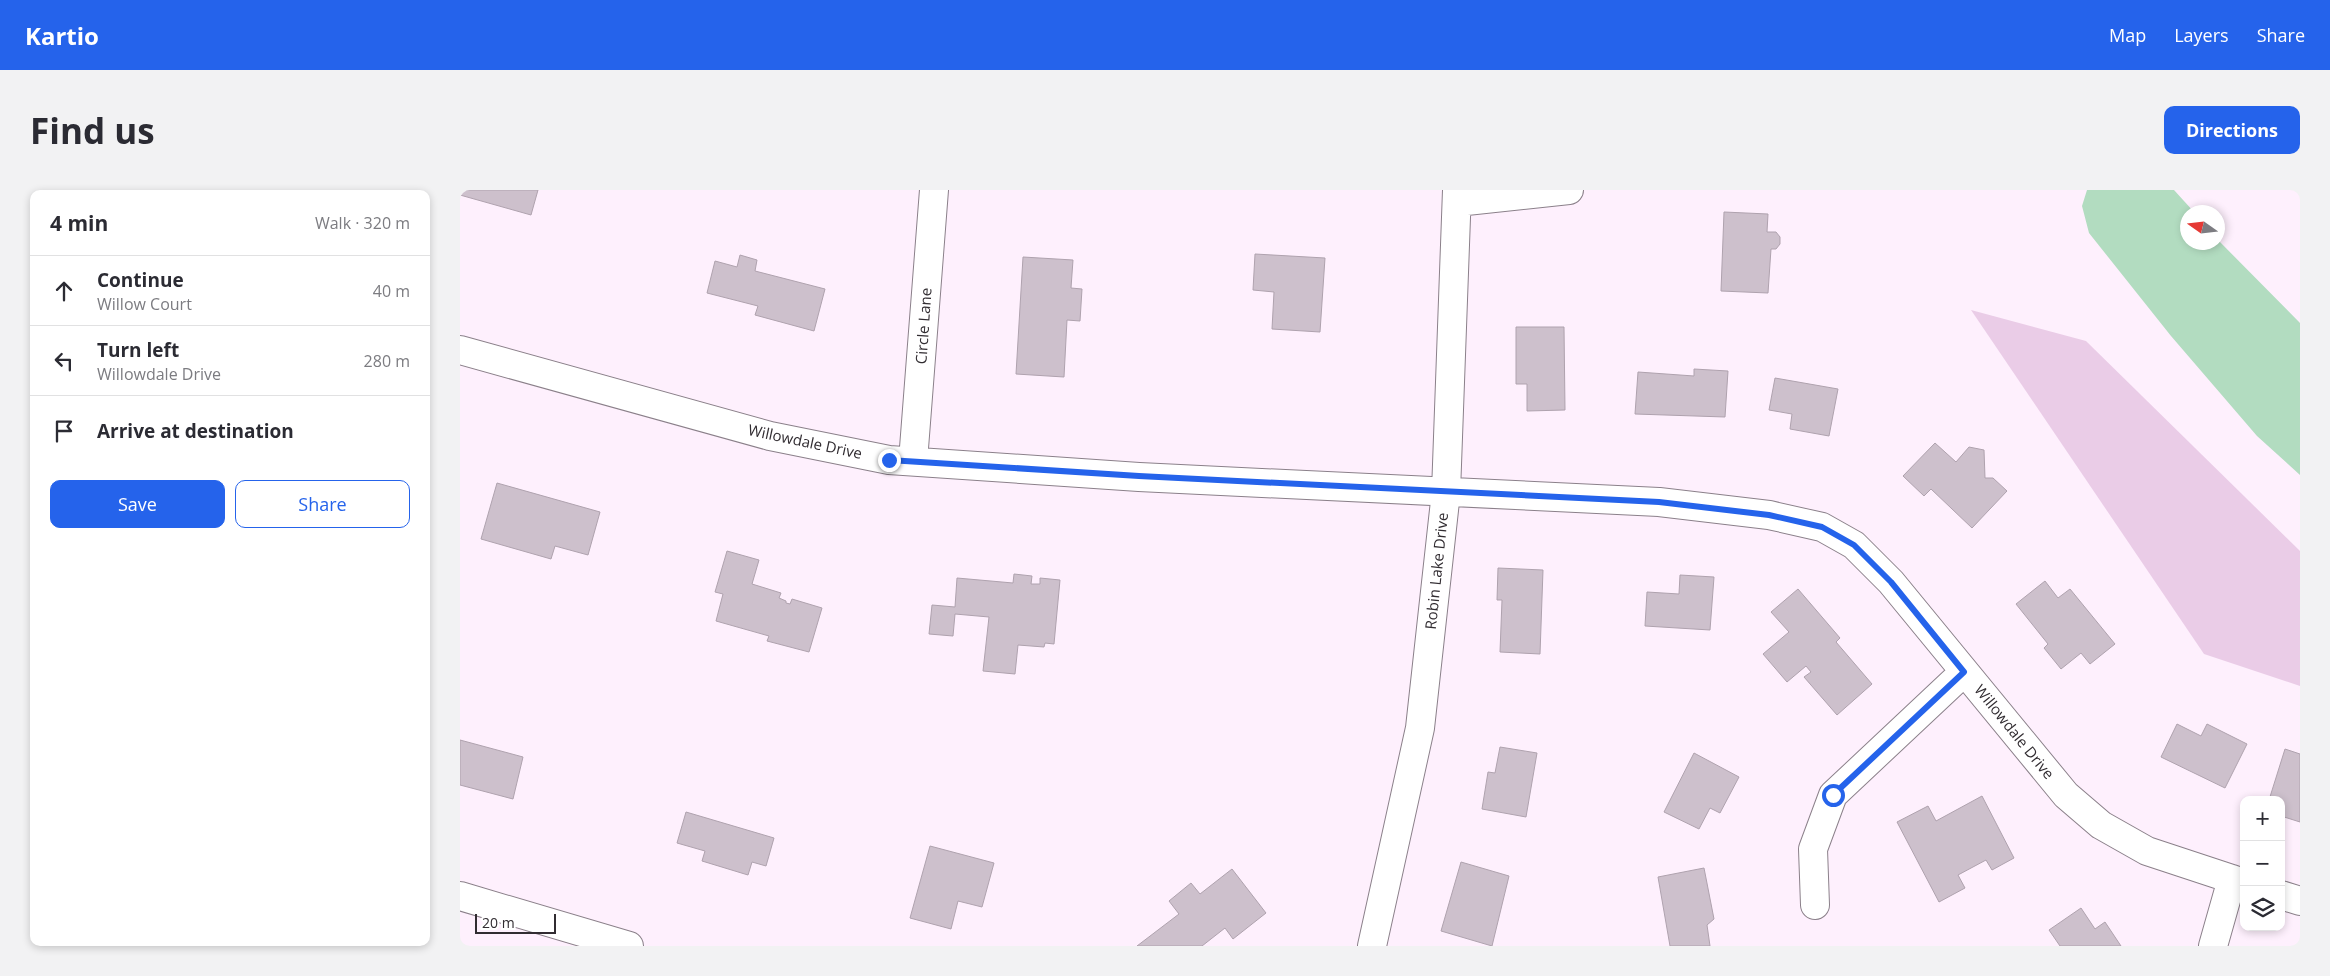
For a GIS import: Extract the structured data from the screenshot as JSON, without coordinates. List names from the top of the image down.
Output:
{
  "streets": {
    "street": ["Circle Lane", "Willowdale Drive", "Robin Lake Drive"]
  },
  "crossings": [
    ["Circle Lane", "Willowdale Drive"],
    ["Willowdale Drive", "Robin Lake Drive"]
  ],
  "scale_bar": "20 m",
  "north": "left",
  "page": {
    "header": "Kartio",
    "nav": ["Map", "Layers", "Share"],
    "buttons": [
      "Directions",
      ["Save", "Share"]
    ],
    "title": "Find us",
    "heading": ["4 min", "Walk · 320 m"],
    "list": [
      ["Continue", "Willow Court", "40 m"],
      ["Turn left", "Willowdale Drive", "280 m"],
      "Arrive at destination"
    ],
    "map_buttons": ["+", "−"],
    "scale": "20 m"
  }
}
